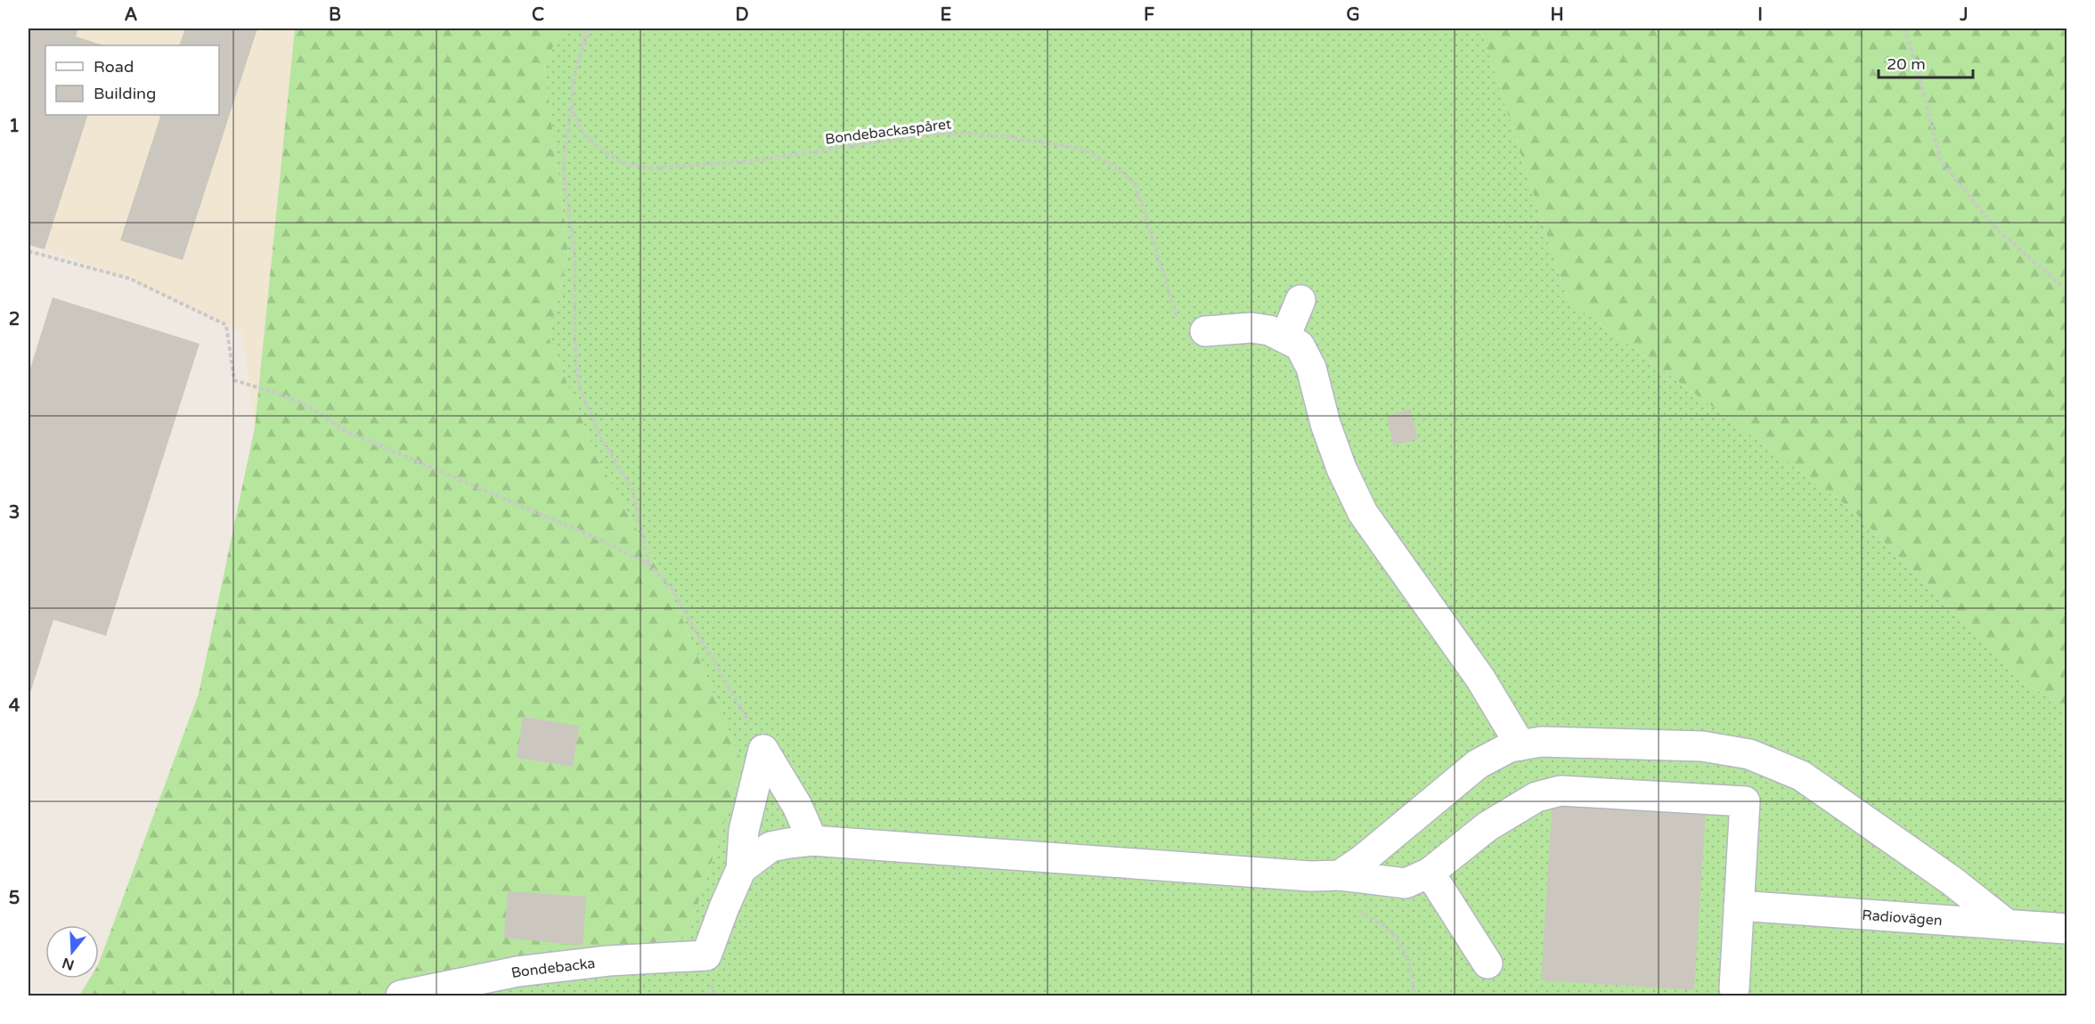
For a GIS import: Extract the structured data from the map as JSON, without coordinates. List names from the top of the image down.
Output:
{
  "streets": {
    "street": ["Radiovägen", "Bondebacka"],
    "path": ["Bondebackaspåret"]
  },
  "legend": ["Road", "Building"],
  "scale_bar": "20 m",
  "north": "bottom",
  "grid": {
    "columns": [
      "A",
      "B",
      "C",
      "D",
      "E",
      "F",
      "G",
      "H",
      "I",
      "J"
    ],
    "rows": [
      "1",
      "2",
      "3",
      "4",
      "5"
    ]
  }
}
